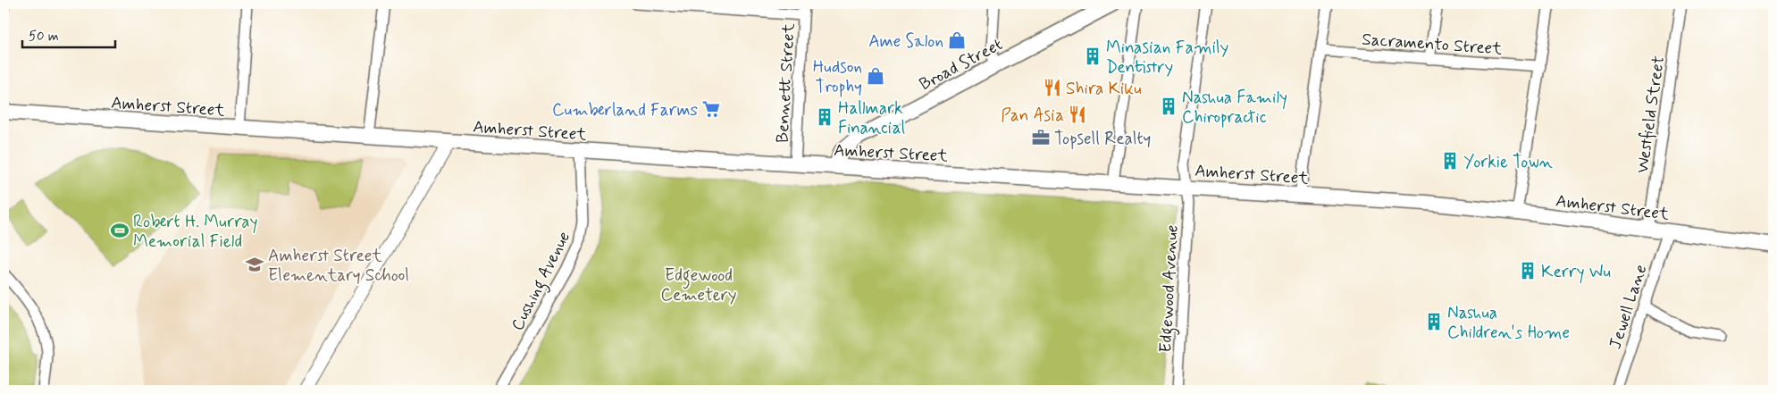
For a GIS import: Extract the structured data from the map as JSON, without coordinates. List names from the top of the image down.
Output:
{
  "streets": {
    "main road": ["Broad Street", "Amherst Street"],
    "street": [
      "Sacramento Street",
      "Bennett Street",
      "Westfield Street",
      "Cushing Avenue",
      "Edgewood Avenue",
      "Jewell Lane"
    ]
  },
  "crossings": [
    ["Broad Street", "Amherst Street"],
    ["Bennett Street", "Amherst Street"],
    ["Amherst Street", "Westfield Street"],
    ["Amherst Street", "Cushing Avenue"],
    ["Amherst Street", "Edgewood Avenue"],
    ["Amherst Street", "Jewell Lane"]
  ],
  "parks": ["Edgewood Cemetery"],
  "places": {
    "shop": ["Ame Salon", "Hudson Trophy"],
    "building": [
      "Minasian Family Dentistry",
      "Nashua Family Chiropractic",
      "Hallmark Financial",
      "Yorkie Town",
      "Kerry Wu",
      "Nashua Children's Home"
    ],
    "restaurant": ["Shira Kiku", "Pan Asia"],
    "supermarket": ["Cumberland Farms"],
    "office": ["Topsell Realty"],
    "sports": ["Robert H. Murray Memorial Field"],
    "school or university": ["Amherst Street Elementary School"]
  },
  "scale_bar": "50 m"
}
